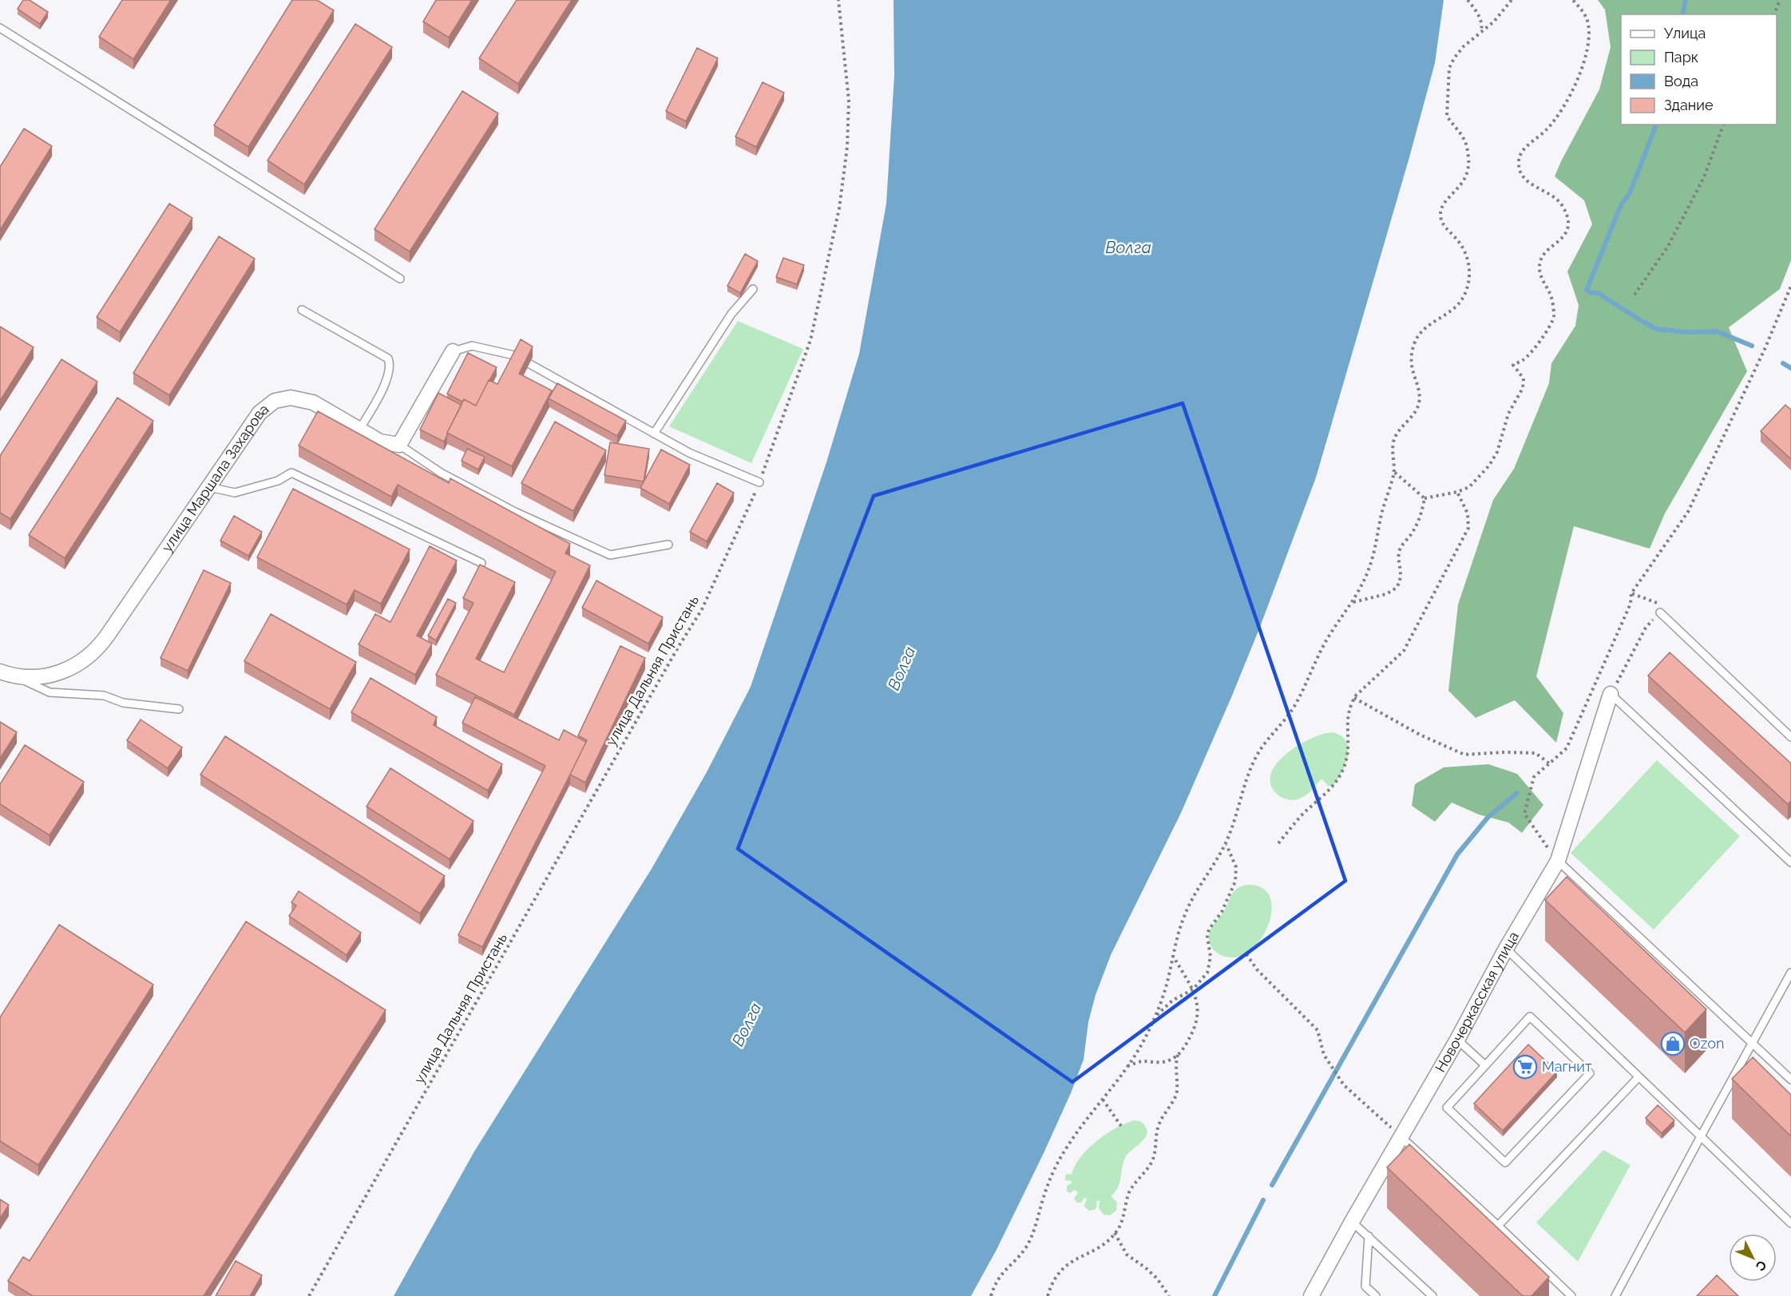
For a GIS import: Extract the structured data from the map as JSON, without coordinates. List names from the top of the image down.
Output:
{
  "streets": {
    "street": ["улица Маршала Захарова", "Новочеркасская улица"],
    "path": ["улица Дальняя Пристань"]
  },
  "water": ["Волга"],
  "places": {
    "shop": ["Ozon"],
    "supermarket": ["Магнит"]
  },
  "legend": [
    "Улица",
    "Парк",
    "Вода",
    "Здание"
  ],
  "north": "bottom right"
}
